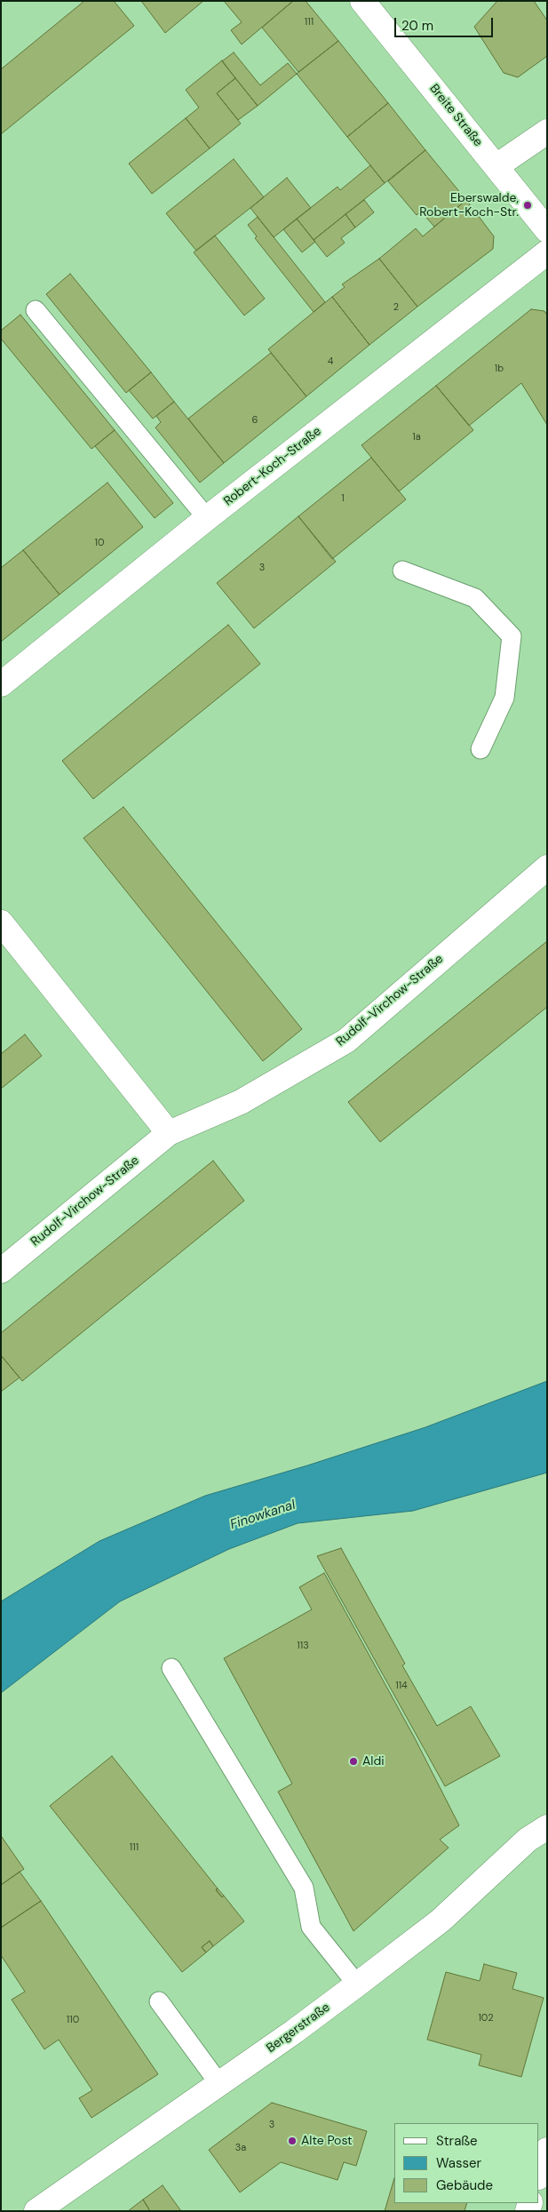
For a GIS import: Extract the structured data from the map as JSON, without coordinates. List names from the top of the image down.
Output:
{
  "streets": {
    "street": [
      "Breite Straße",
      "Robert-Koch-Straße",
      "Rudolf-Virchow-Straße",
      "Bergerstraße"
    ]
  },
  "water": ["Finowkanal"],
  "places": ["Eberswalde, Robert-Koch-Str.", "Aldi", "Alte Post"],
  "house_numbers": [
    "111",
    "2",
    "4",
    "1b",
    "6",
    "1a",
    "1",
    "10",
    "3",
    "113",
    "114",
    "111",
    "102",
    "110",
    "3",
    "3a"
  ],
  "legend": ["Straße", "Wasser", "Gebäude"],
  "scale_bar": "20 m"
}
